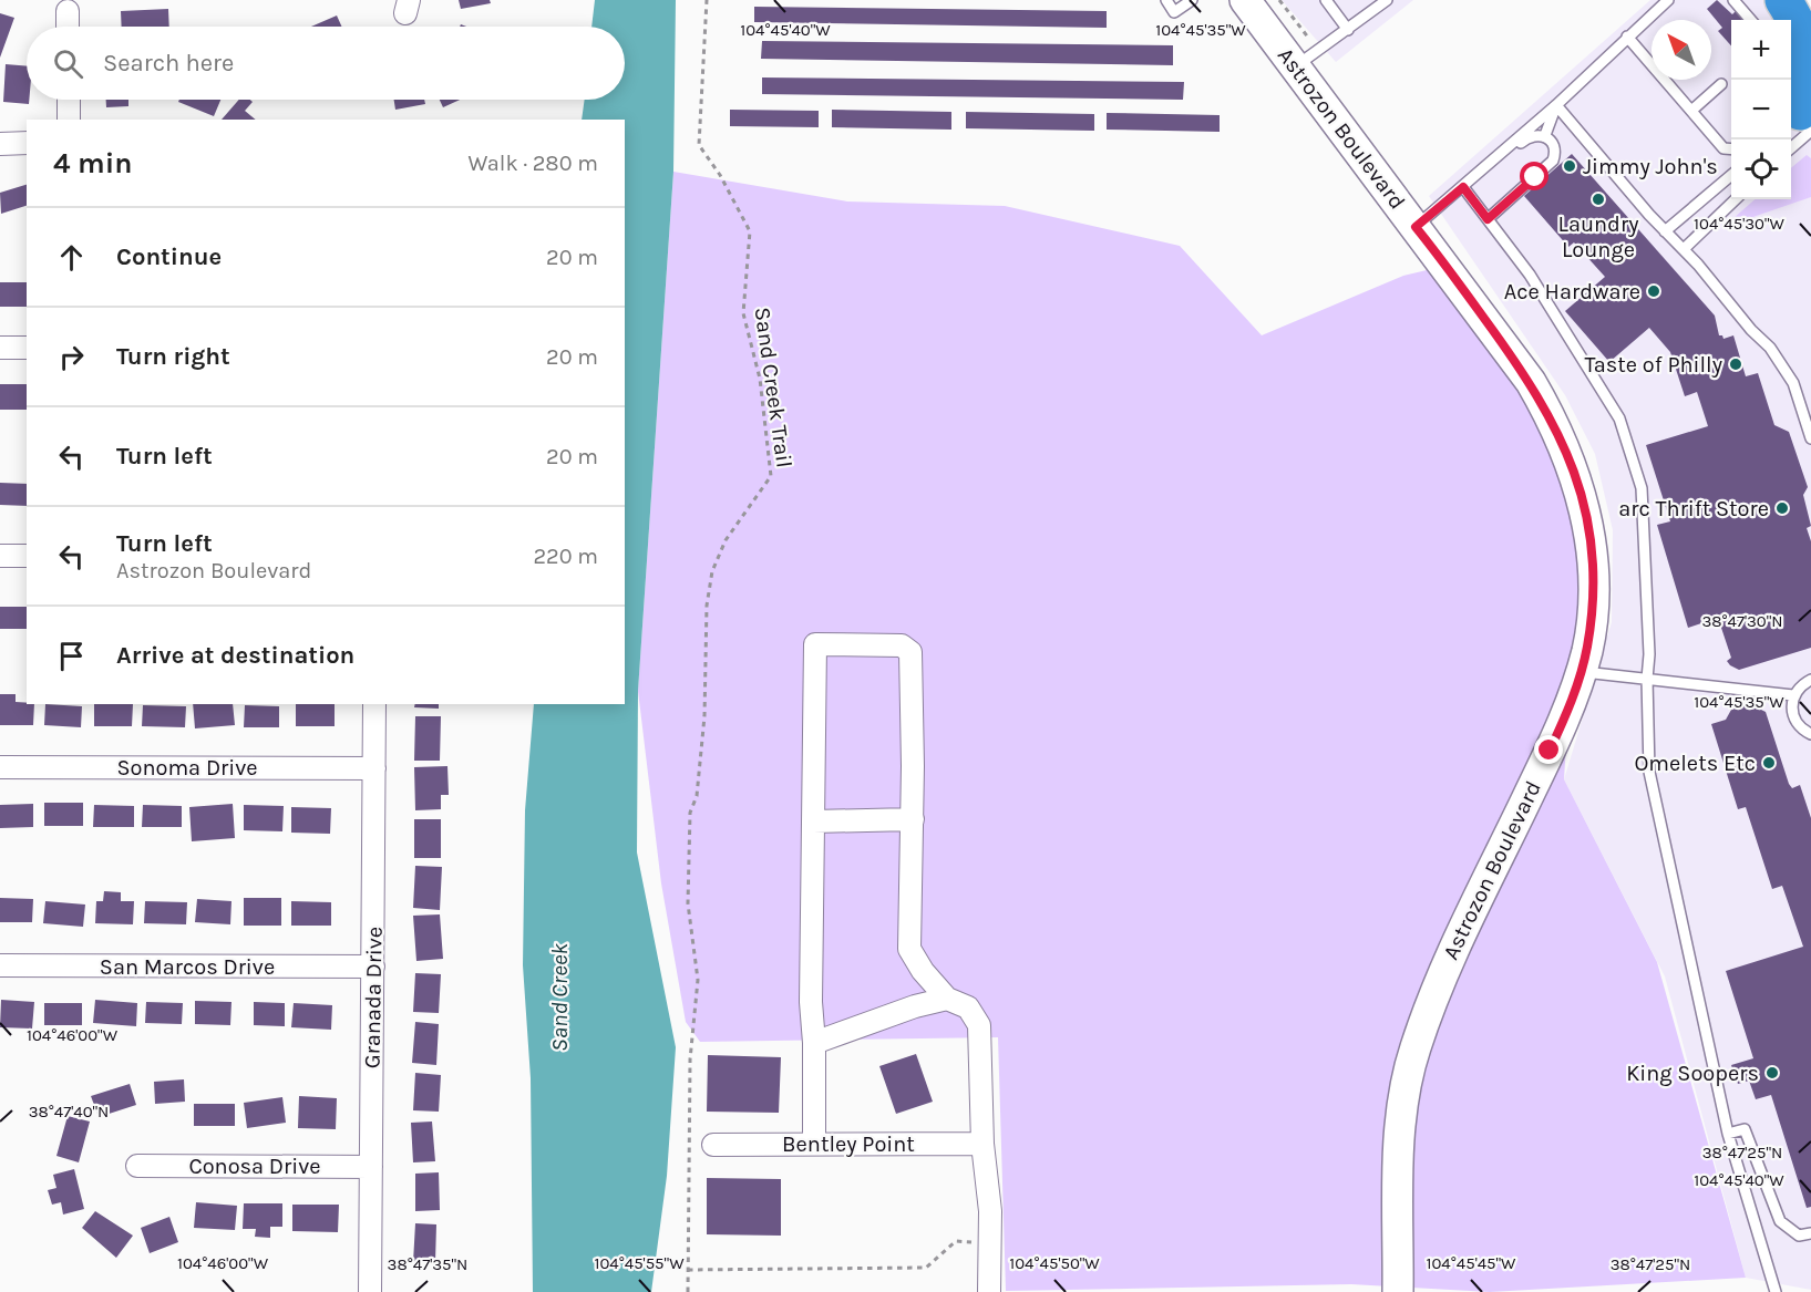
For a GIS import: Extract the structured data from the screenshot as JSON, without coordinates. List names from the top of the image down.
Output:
{
  "streets": {
    "main road": ["Astrozon Boulevard"],
    "street": [
      "Sonoma Drive",
      "San Marcos Drive",
      "Granada Drive",
      "Bentley Point",
      "Conosa Drive"
    ],
    "path": ["Sand Creek Trail"]
  },
  "crossings": [
    ["Sonoma Drive", "Granada Drive"],
    ["San Marcos Drive", "Granada Drive"],
    ["Granada Drive", "Conosa Drive"]
  ],
  "water": ["Sand Creek"],
  "places": [
    "Jimmy John's",
    "Laundry Lounge",
    "Ace Hardware",
    "Taste of Philly",
    "arc Thrift Store",
    "Omelets Etc",
    "King Soopers"
  ],
  "north": "top left",
  "page": {
    "map_buttons": ["+", "−"],
    "search": "Search here",
    "heading": ["4 min", "Walk · 280 m"],
    "list": [
      ["Continue", "20 m"],
      ["Turn right", "20 m"],
      ["Turn left", "20 m"],
      ["Turn left", "Astrozon Boulevard", "220 m"],
      "Arrive at destination"
    ]
  },
  "coordinates": [
    "104°45'40\"W",
    "104°45'35\"W",
    "104°45'30\"W",
    "38°47'30\"N",
    "104°46'00\"W",
    "38°47'40\"N",
    "38°47'25\"N",
    "104°45'55\"W",
    "104°45'50\"W",
    "104°45'45\"W",
    "38°47'35\"N"
  ]
}
